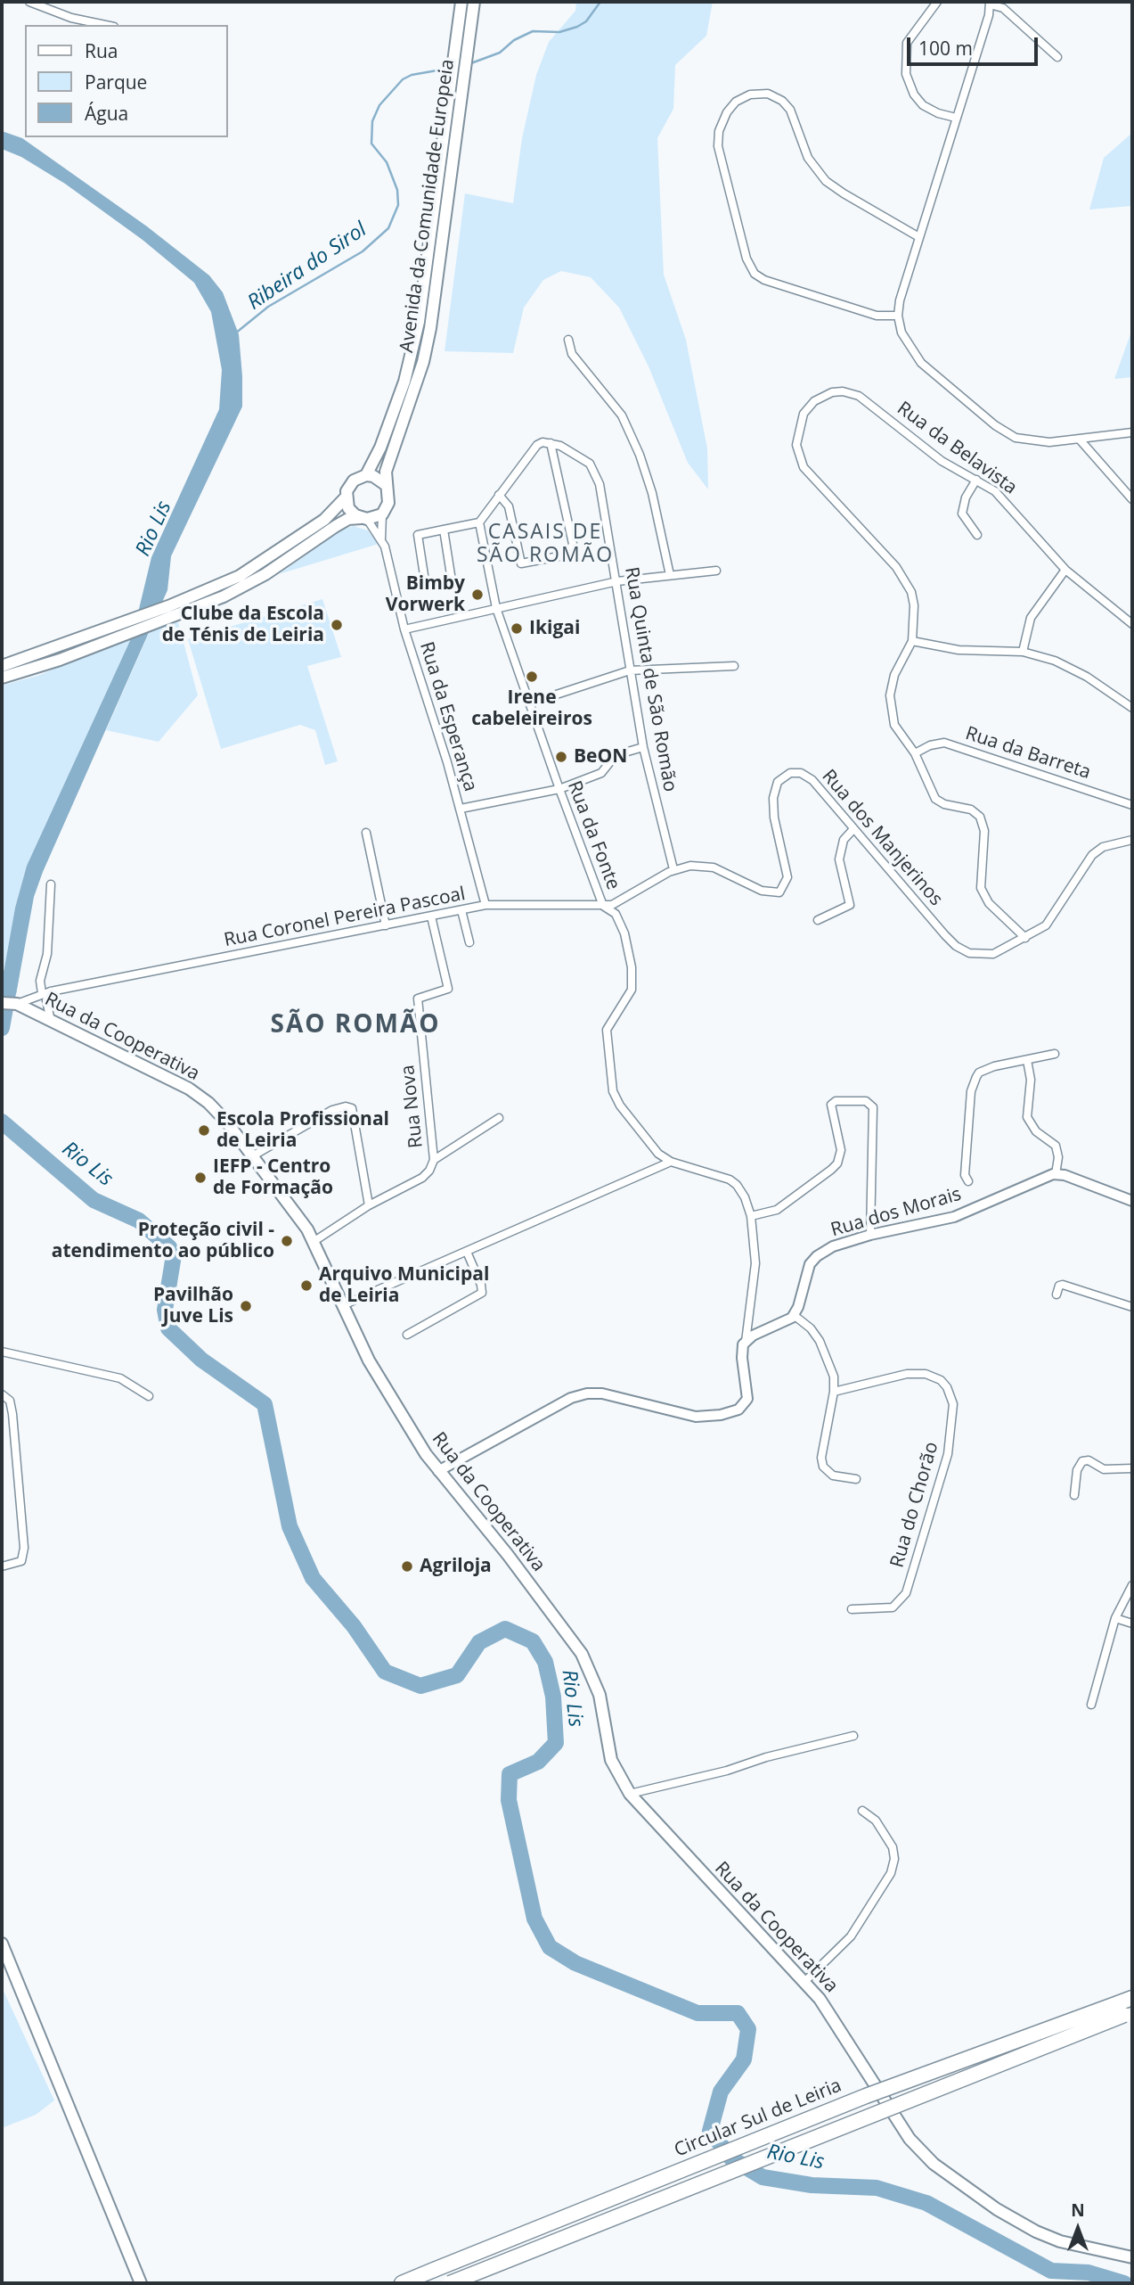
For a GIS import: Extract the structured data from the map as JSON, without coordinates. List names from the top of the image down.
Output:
{
  "streets": {
    "highway": ["Circular Sul de Leiria"],
    "main road": ["Avenida da Comunidade Europeia", "Rua da Cooperativa"],
    "street": [
      "Rua da Belavista",
      "Rua Quinta de São Romão",
      "Rua da Esperança",
      "Rua da Barreta",
      "Rua da Fonte",
      "Rua dos Manjerinos",
      "Rua Coronel Pereira Pascoal",
      "Rua Nova",
      "Rua dos Morais",
      "Rua do Chorão"
    ]
  },
  "crossings": [
    ["Avenida da Comunidade Europeia", "Rua da Esperança"],
    ["Rua da Belavista", "Rua da Barreta"],
    ["Rua da Belavista", "Rua dos Manjerinos"],
    ["Rua Quinta de São Romão", "Rua dos Manjerinos"],
    ["Rua Quinta de São Romão", "Rua Coronel Pereira Pascoal"],
    ["Rua da Esperança", "Rua Coronel Pereira Pascoal"],
    ["Rua da Fonte", "Rua Coronel Pereira Pascoal"],
    ["Rua dos Manjerinos", "Rua Coronel Pereira Pascoal"],
    ["Rua Coronel Pereira Pascoal", "Rua da Cooperativa"],
    ["Rua Coronel Pereira Pascoal", "Rua Nova"],
    ["Rua da Cooperativa", "Rua Nova"]
  ],
  "districts": ["CASAIS DE SÃO ROMÃO", "SÃO ROMÃO"],
  "water": ["Ribeira do Sirol", "Rio Lis"],
  "places": [
    "Bimby Vorwerk",
    "Clube da Escola de Ténis de Leiria",
    "Ikigai",
    "Irene cabeleireiros",
    "BeON",
    "Escola Profissional de Leiria",
    "IEFP - Centro de Formação",
    "Proteção civil - atendimento ao público",
    "Arquivo Municipal de Leiria",
    "Pavilhão Juve Lis",
    "Agriloja"
  ],
  "legend": ["Rua", "Parque", "Água"],
  "scale_bar": "100 m",
  "north": "top"
}
